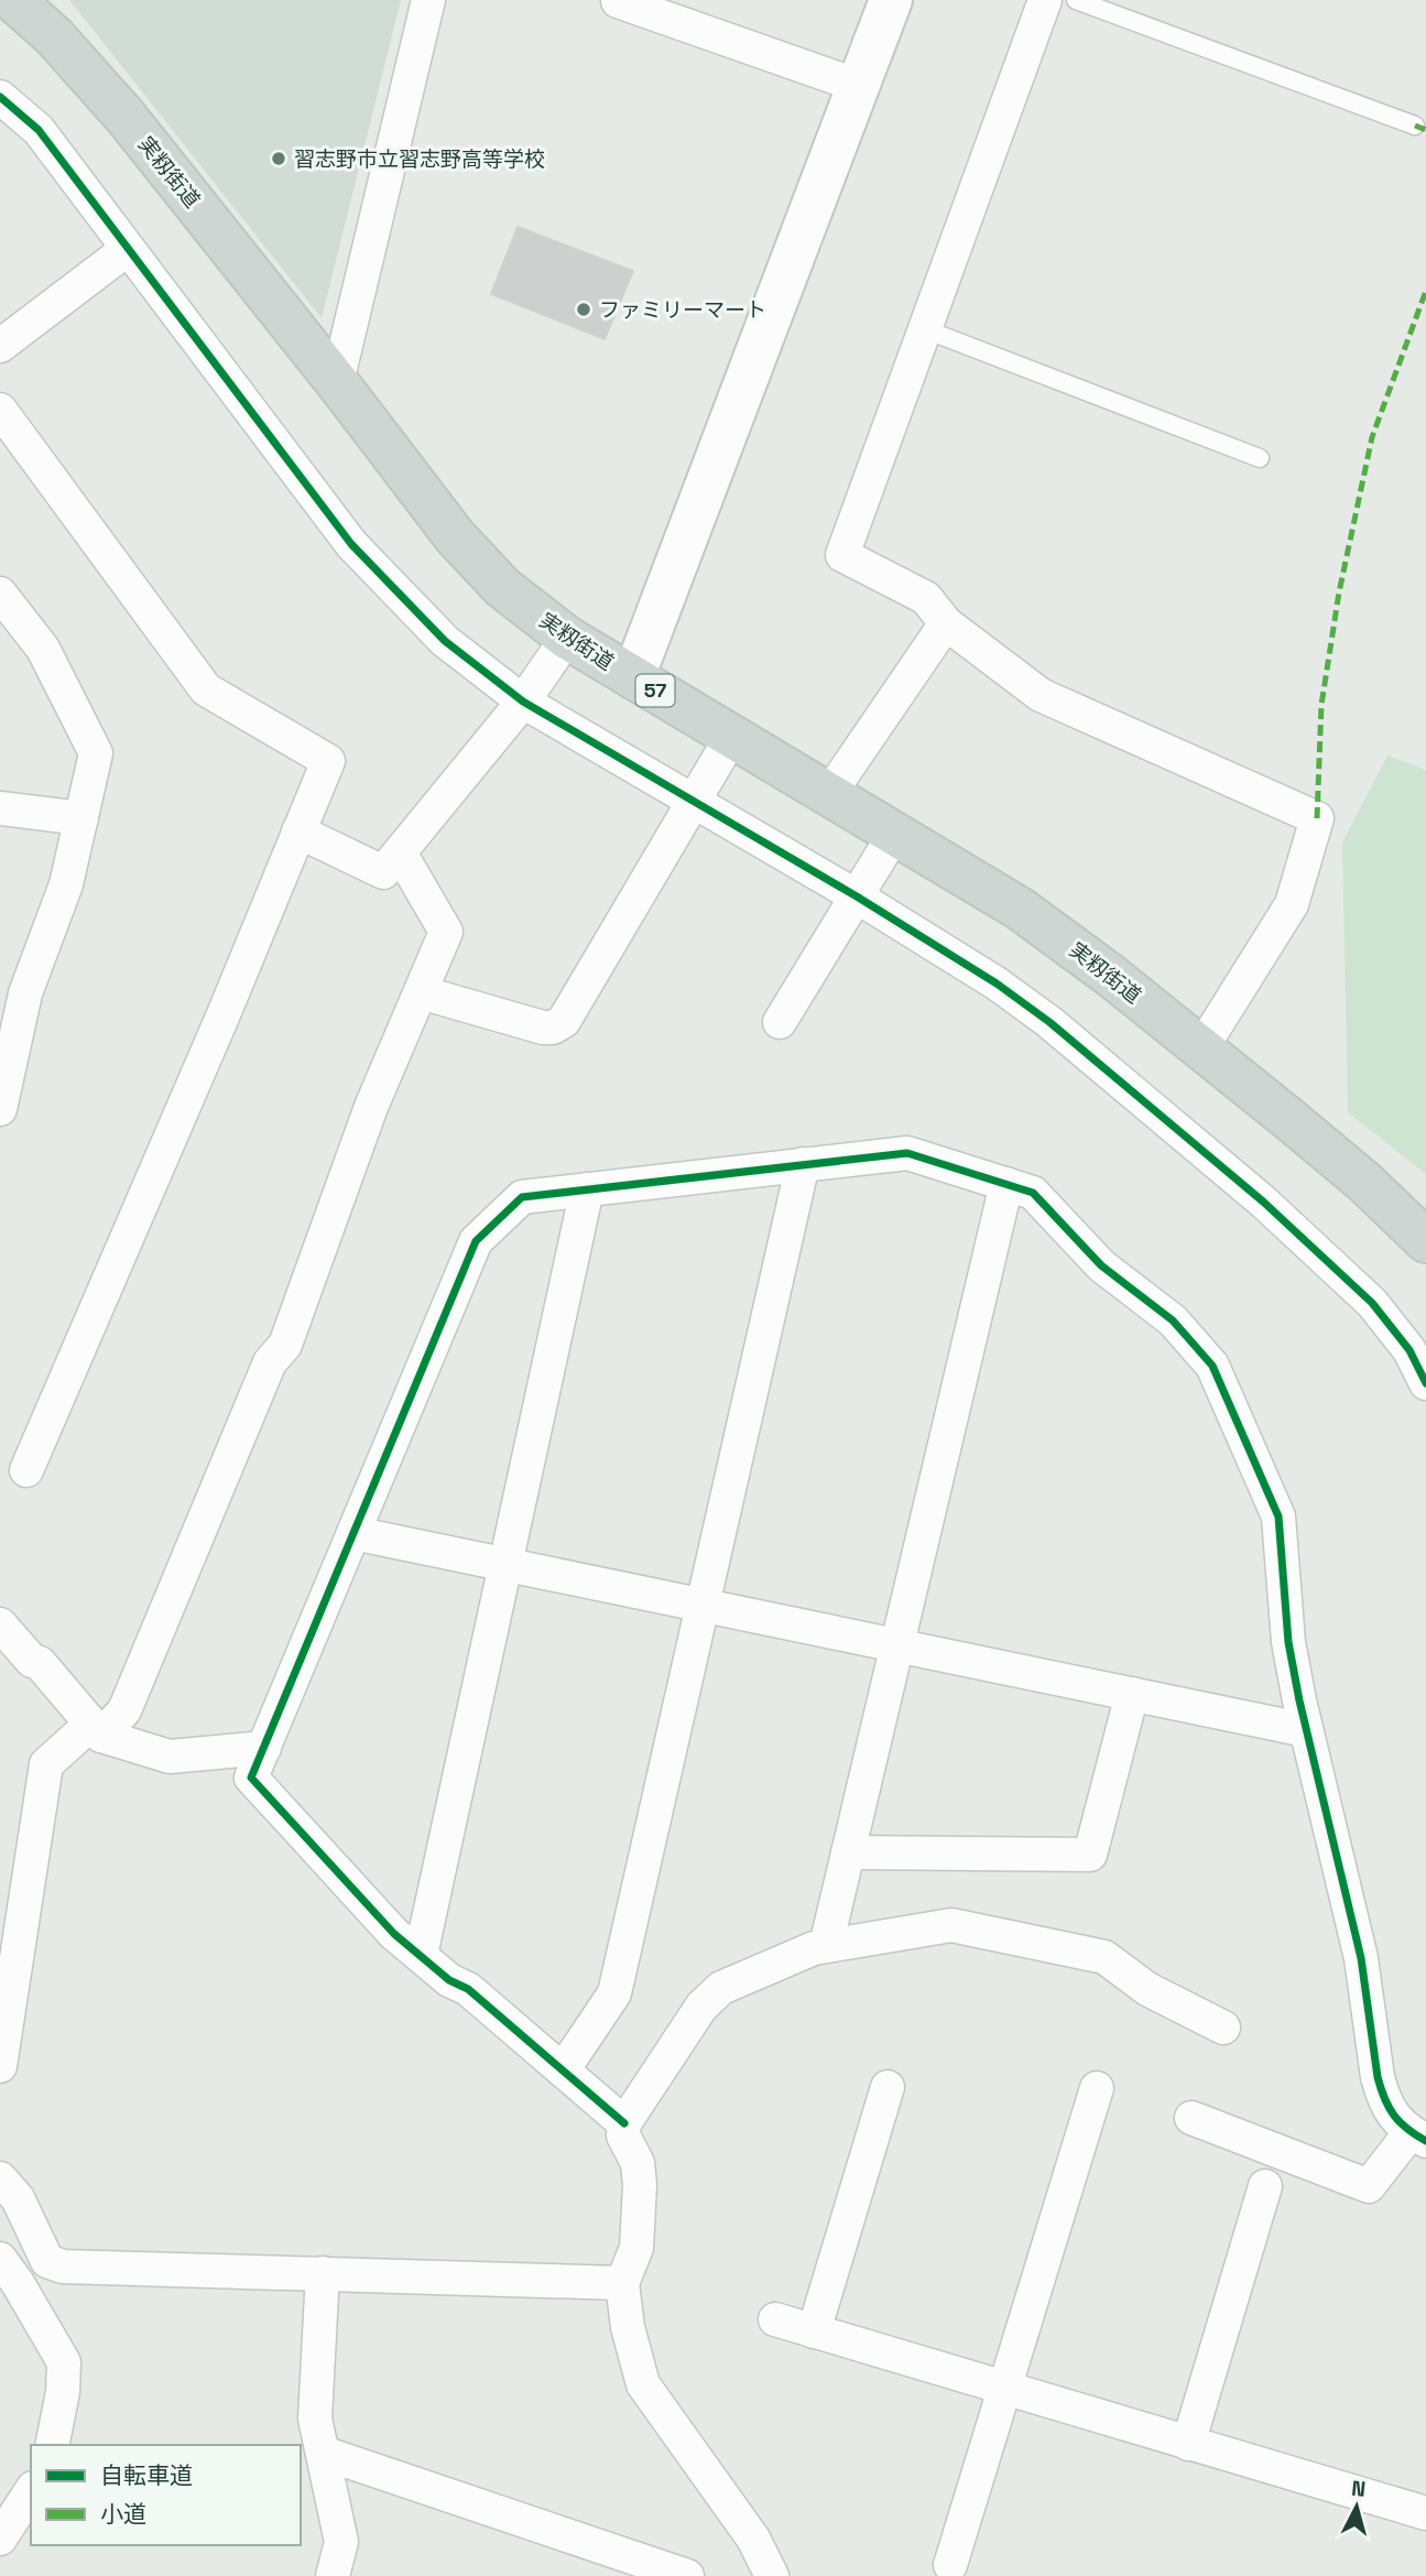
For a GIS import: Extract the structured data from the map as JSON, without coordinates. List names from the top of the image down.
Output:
{
  "streets": {
    "main road": ["実籾街道", "57"]
  },
  "places": ["習志野市立習志野高等学校", "ファミリーマート"],
  "legend": ["自転車道", "小道"],
  "north": "top"
}
